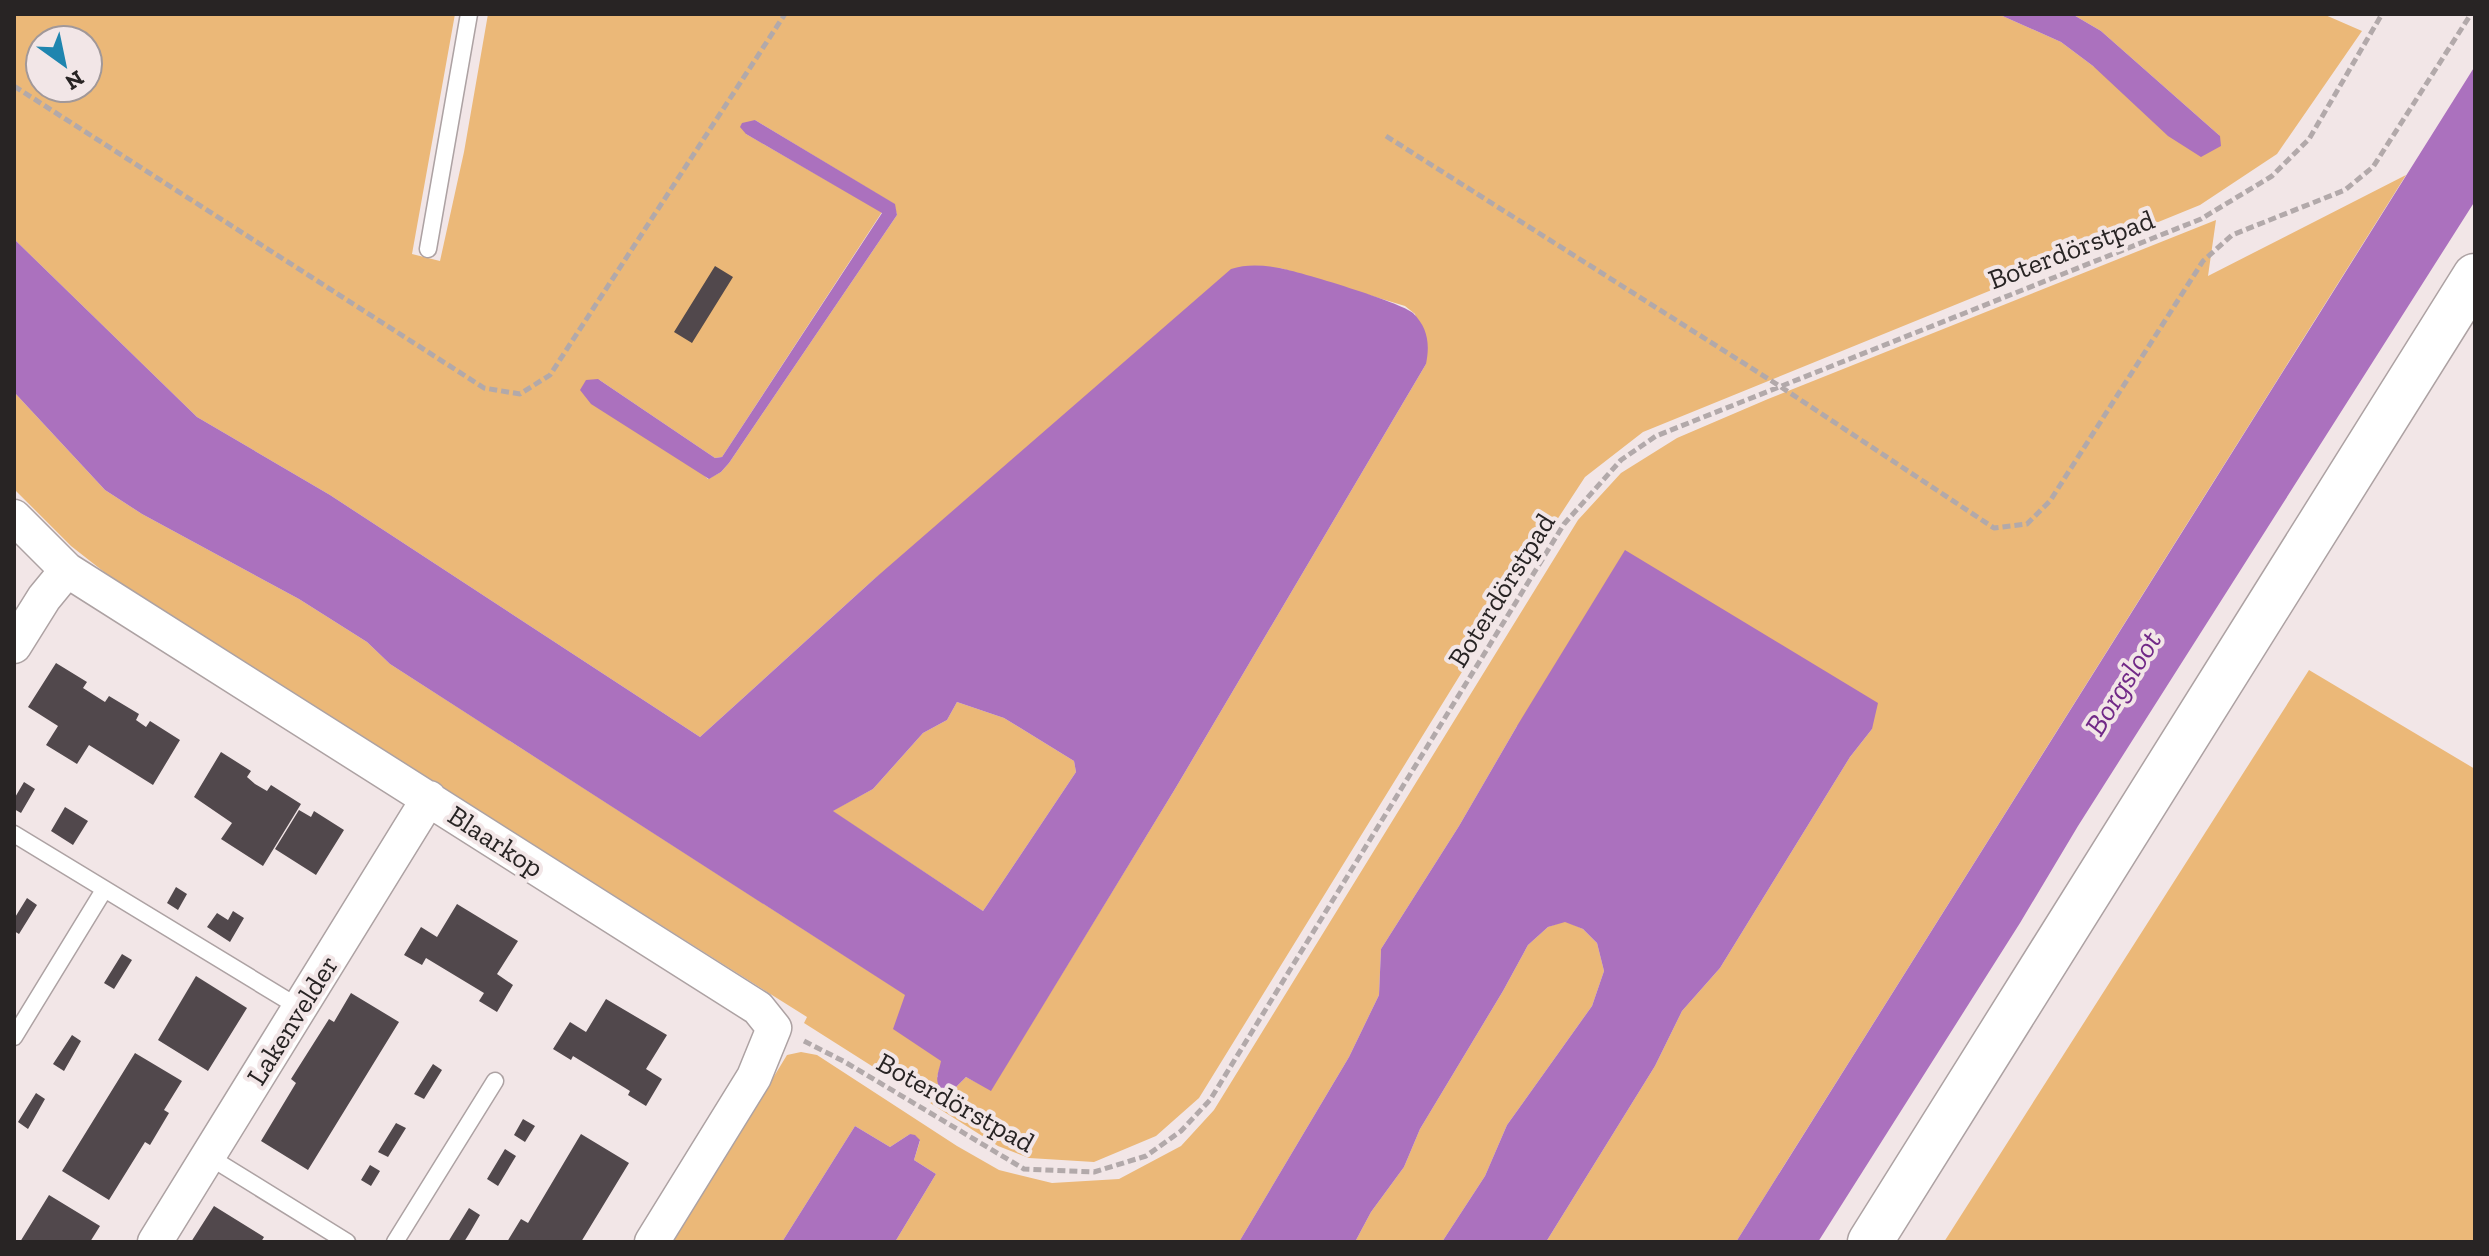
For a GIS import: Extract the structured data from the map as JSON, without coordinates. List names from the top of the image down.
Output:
{
  "streets": {
    "street": ["Blaarkop", "Lakenvelder"],
    "path": ["Boterdörstpad"]
  },
  "crossings": [
    ["Boterdörstpad", "Blaarkop"],
    ["Blaarkop", "Lakenvelder"]
  ],
  "water": ["Borgsloot"],
  "north": "bottom right"
}
